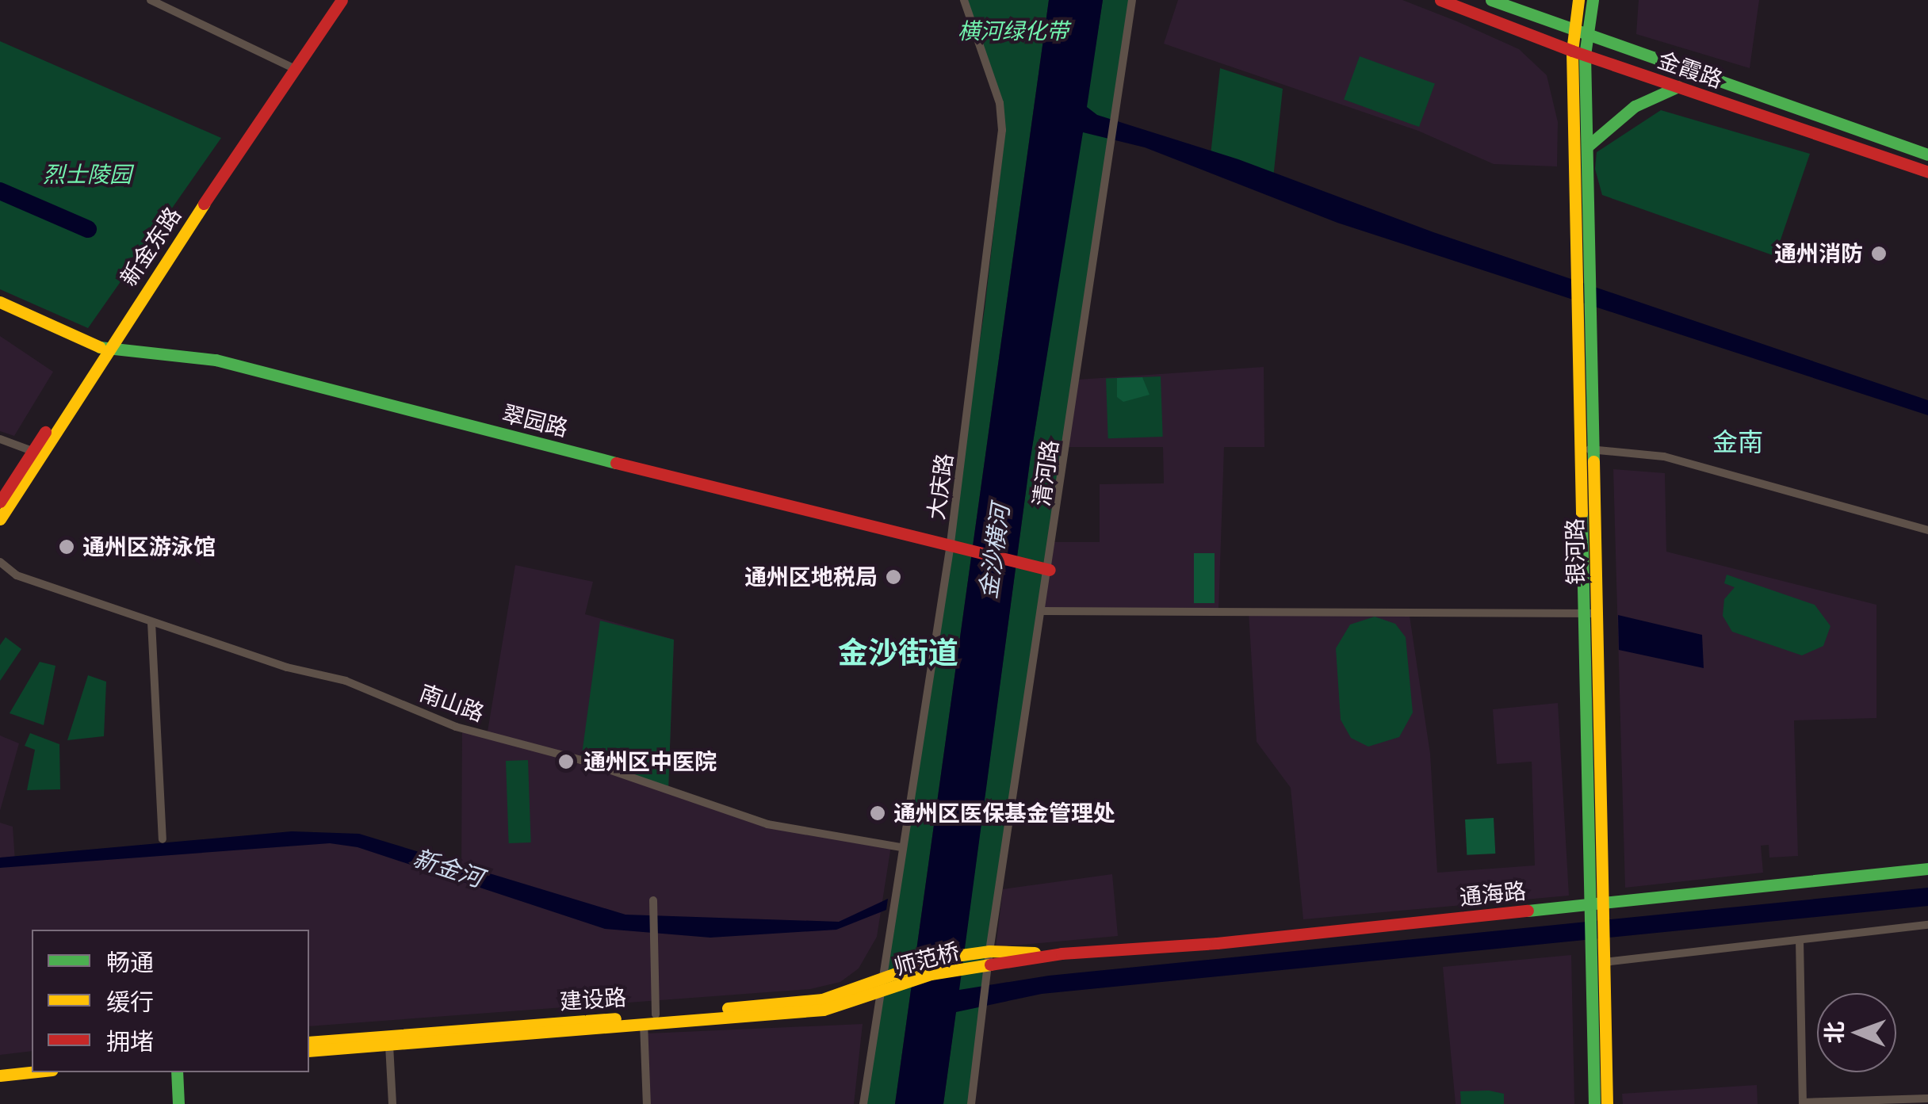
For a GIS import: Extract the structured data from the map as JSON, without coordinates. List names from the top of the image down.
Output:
{
  "streets": {
    "main road": [
      "金霞路",
      "新金东路",
      "翠园路",
      "银河路",
      "通海路",
      "师范桥",
      "建设路"
    ],
    "street": ["清河路", "大庆路", "南山路"]
  },
  "crossings": [
    ["金霞路", "银河路"],
    ["新金东路", "翠园路"],
    ["翠园路", "清河路"],
    ["翠园路", "大庆路"],
    ["清河路", "通海路"],
    ["清河路", "师范桥"],
    ["大庆路", "南山路"],
    ["大庆路", "师范桥"],
    ["大庆路", "建设路"],
    ["银河路", "通海路"],
    ["通海路", "师范桥"],
    ["师范桥", "建设路"]
  ],
  "districts": ["金南", "金沙街道"],
  "water": ["金沙横河", "新金河"],
  "parks": ["横河绿化带", "烈士陵园"],
  "places": [
    "通州消防",
    "通州区游泳馆",
    "通州区地税局",
    "通州区中医院",
    "通州区医保基金管理处"
  ],
  "legend": ["畅通", "缓行", "拥堵"],
  "north": "left"
}
